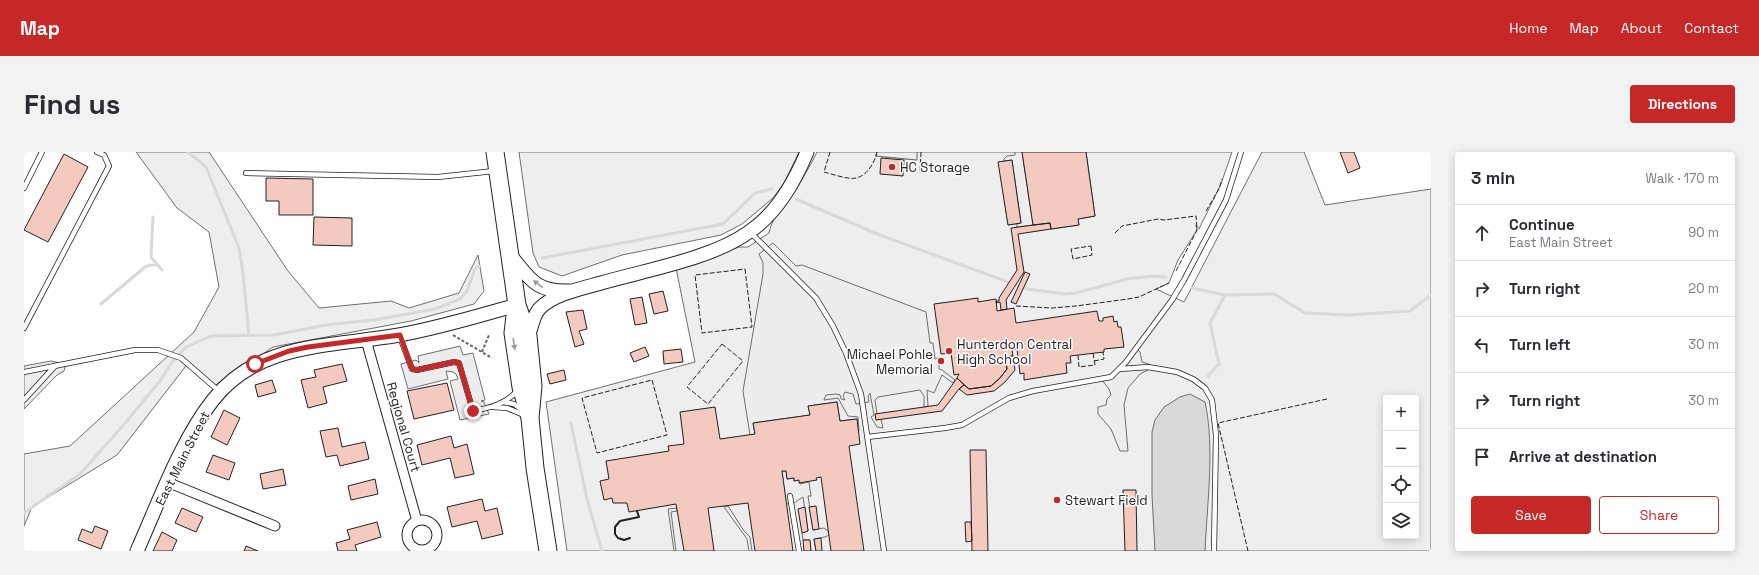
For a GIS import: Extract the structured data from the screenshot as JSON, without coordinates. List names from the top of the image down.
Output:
{
  "streets": {
    "street": ["Regional Court", "East Main Street"]
  },
  "crossings": [
    ["Regional Court", "East Main Street"]
  ],
  "places": [
    "HC Storage",
    "Hunterdon Central High School",
    "Michael Pohle Memorial",
    "Stewart Field"
  ],
  "page": {
    "header": "Map",
    "nav": [
      "Home",
      "Map",
      "About",
      "Contact"
    ],
    "buttons": [
      "Directions",
      ["Save", "Share"]
    ],
    "title": "Find us",
    "heading": ["3 min", "Walk · 170 m"],
    "list": [
      ["Continue", "East Main Street", "90 m"],
      ["Turn right", "20 m"],
      ["Turn left", "30 m"],
      ["Turn right", "30 m"],
      "Arrive at destination"
    ],
    "map_buttons": ["+", "−"]
  }
}
